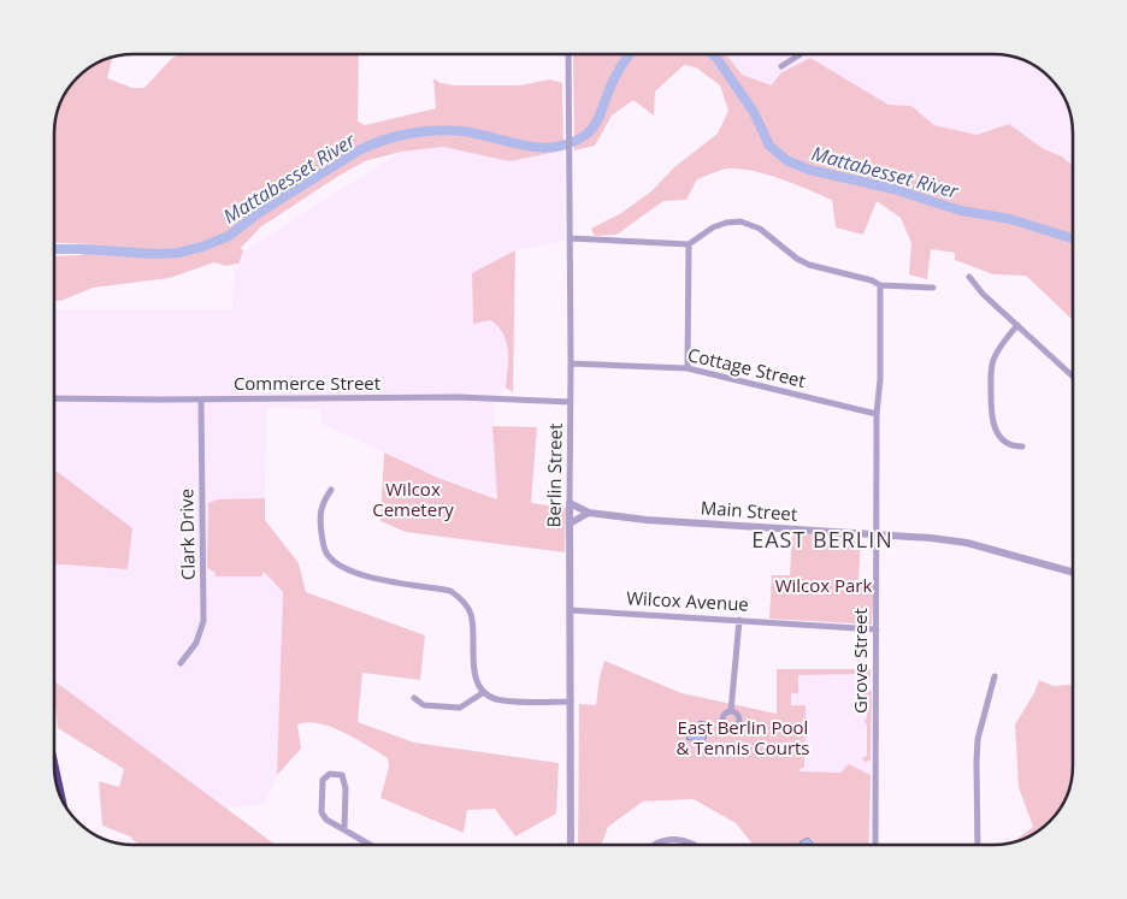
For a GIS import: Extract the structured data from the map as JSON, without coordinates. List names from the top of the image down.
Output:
{
  "streets": {
    "street": [
      "Cottage Street",
      "Commerce Street",
      "Berlin Street",
      "Main Street",
      "Clark Drive",
      "Wilcox Avenue",
      "Grove Street"
    ]
  },
  "crossings": [
    ["Cottage Street", "Berlin Street"],
    ["Cottage Street", "Grove Street"],
    ["Commerce Street", "Berlin Street"],
    ["Commerce Street", "Clark Drive"],
    ["Berlin Street", "Main Street"],
    ["Berlin Street", "Wilcox Avenue"],
    ["Main Street", "Grove Street"],
    ["Wilcox Avenue", "Grove Street"]
  ],
  "districts": ["EAST BERLIN"],
  "water": ["Mattabesset River"],
  "parks": ["Wilcox Cemetery", "Wilcox Park", "East Berlin Pool & Tennis Courts"]
}
